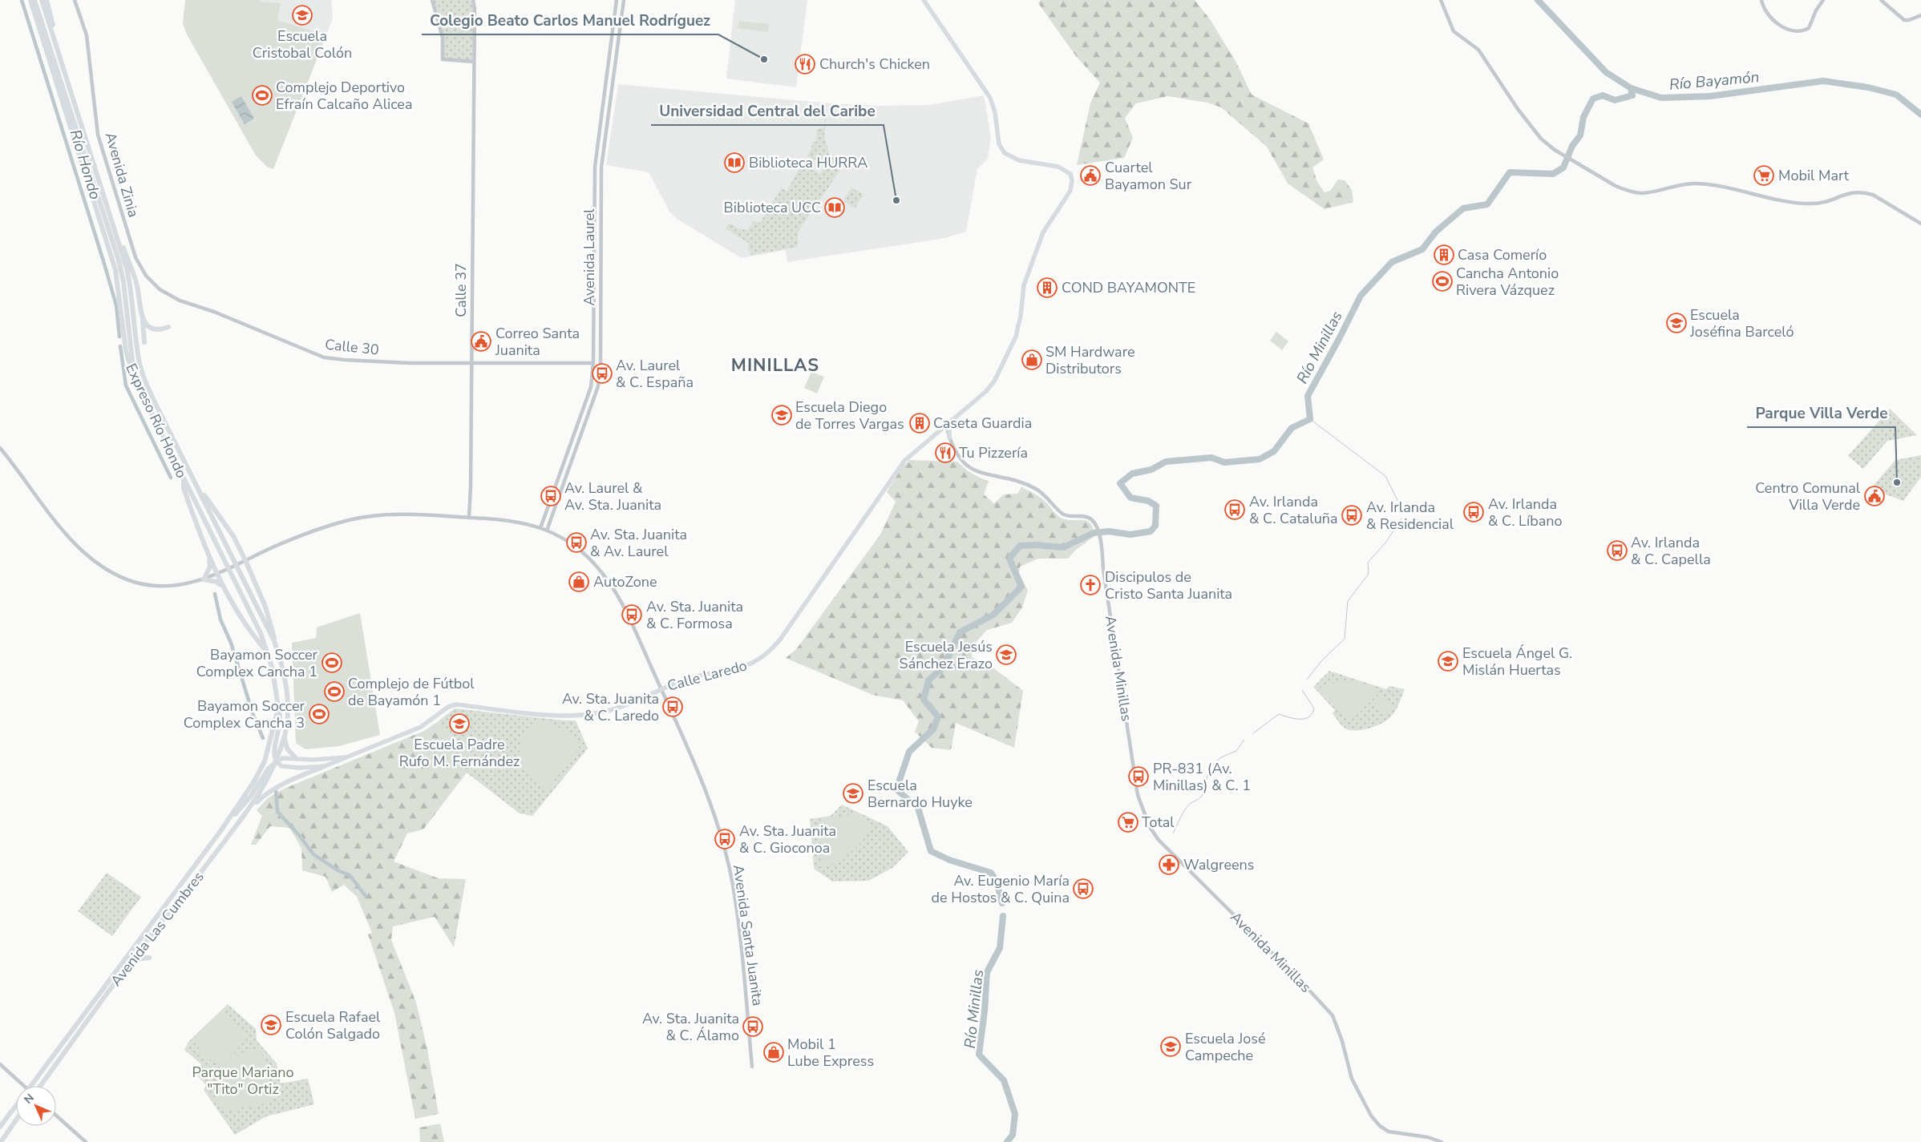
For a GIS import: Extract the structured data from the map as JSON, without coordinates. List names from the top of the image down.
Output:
{
  "streets": {
    "highway": ["Expreso Río Hondo", "Avenida Las Cumbres"],
    "main road": ["Calle Laredo"],
    "street": [
      "Avenida Zinia",
      "Avenida Laurel",
      "Calle 37",
      "Calle 30",
      "Avenida Minillas",
      "Avenida Santa Juanita"
    ]
  },
  "crossings": [
    ["Avenida Zinia", "Calle 30"],
    ["Avenida Laurel", "Calle 30"],
    ["Avenida Laurel", "Avenida Santa Juanita"],
    ["Calle 37", "Calle 30"],
    ["Calle 37", "Avenida Santa Juanita"],
    ["Expreso Río Hondo", "Avenida Las Cumbres"],
    ["Avenida Minillas", "Calle Laredo"],
    ["Calle Laredo", "Avenida Santa Juanita"]
  ],
  "districts": ["MINILLAS"],
  "water": ["Río Bayamón", "Río Hondo", "Río Minillas"],
  "parks": ["Parque Mariano \"Tito\" Ortiz"],
  "places": {
    "school or university": [
      "Escuela Cristobal Colón",
      "Escuela Joséfina Barceló",
      "Escuela Diego de Torres Vargas",
      "Escuela Jesús Sánchez Erazo",
      "Escuela Ángel G. Mislán Huertas",
      "Escuela Padre Rufo M. Fernández",
      "Escuela Bernardo Huyke",
      "Escuela Rafael Colón Salgado",
      "Escuela José Campeche"
    ],
    "other": ["Colegio Beato Carlos Manuel Rodríguez", "Universidad Central del Caribe", "Parque Villa Verde"],
    "restaurant": ["Church's Chicken", "Tu Pizzería"],
    "sports": [
      "Complejo Deportivo Efraín Calcaño Alicea",
      "Cancha Antonio Rivera Vázquez",
      "Bayamon Soccer Complex Cancha 1",
      "Complejo de Fútbol de Bayamón 1",
      "Bayamon Soccer Complex Cancha 3"
    ],
    "library": ["Biblioteca HURRA", "Biblioteca UCC"],
    "public building": ["Cuartel Bayamon Sur", "Correo Santa Juanita", "Centro Comunal Villa Verde"],
    "supermarket": ["Mobil Mart", "Total"],
    "building": ["Casa Comerío", "COND BAYAMONTE", "Caseta Guardia"],
    "shop": ["SM Hardware Distributors", "AutoZone", "Mobil 1 Lube Express"],
    "bus stop": [
      "Av. Laurel & C. España",
      "Av. Laurel & Av. Sta. Juanita",
      "Av. Irlanda & C. Cataluña",
      "Av. Irlanda & C. Líbano",
      "Av. Irlanda & Residencial",
      "Av. Sta. Juanita & Av. Laurel",
      "Av. Irlanda & C. Capella",
      "Av. Sta. Juanita & C. Formosa",
      "Av. Sta. Juanita & C. Laredo",
      "PR-831 (Av. Minillas) & C. 1",
      "Av. Sta. Juanita & C. Gioconoa",
      "Av. Eugenio María de Hostos & C. Quina",
      "Av. Sta. Juanita & C. Álamo"
    ],
    "church": ["Discipulos de Cristo Santa Juanita"],
    "pharmacy": ["Walgreens"]
  },
  "north": "top left"
}
